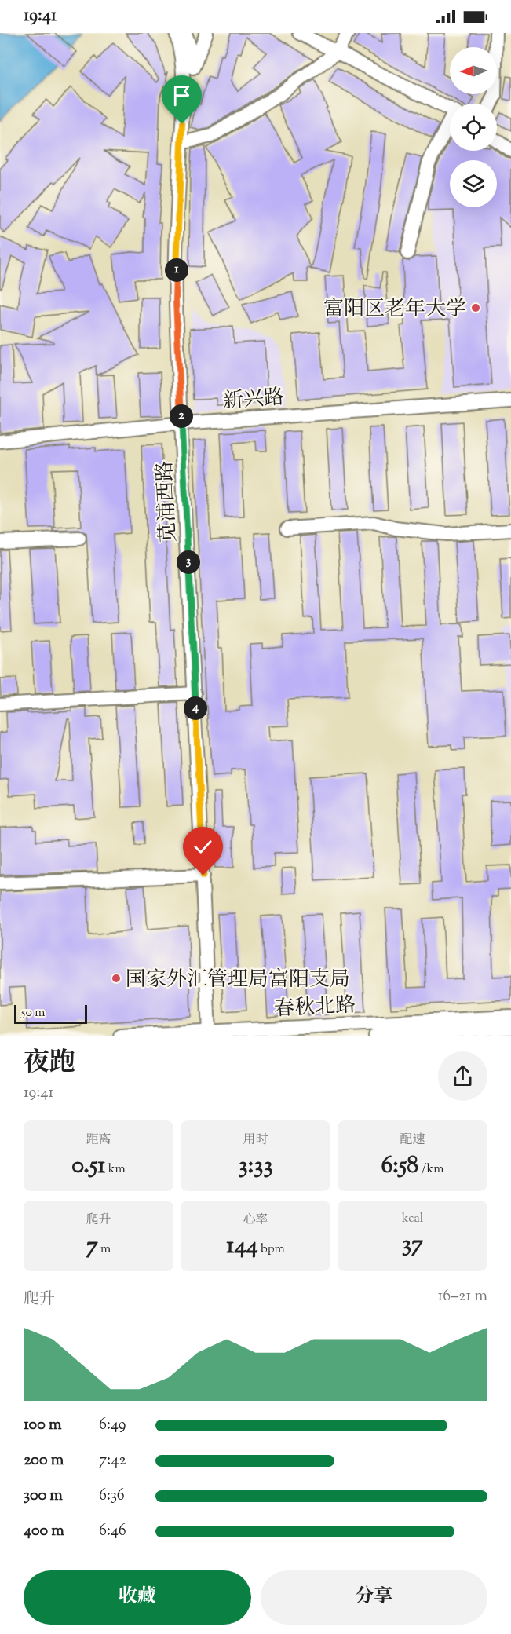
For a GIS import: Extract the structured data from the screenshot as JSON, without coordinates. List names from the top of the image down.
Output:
{
  "streets": {
    "street": ["新兴路", "苋浦西路", "春秋北路"]
  },
  "crossings": [
    ["新兴路", "苋浦西路"],
    ["苋浦西路", "春秋北路"]
  ],
  "places": ["富阳区老年大学", "国家外汇管理局富阳支局"],
  "scale_bar": "50 m",
  "north": "left",
  "page": {
    "status": "19:41",
    "pins": [
      "1",
      "2",
      "3",
      "4"
    ],
    "scale": "50 m",
    "heading": ["夜跑", "19:41"],
    "stats": [
      ["距离", "0.51 km"],
      ["用时", "3:33"],
      ["配速", "6:58 /km"],
      ["爬升", "7 m"],
      ["心率", "144 bpm"],
      ["kcal", "37"]
    ],
    "chart": ["爬升", "16–21 m"],
    "list": [
      {
        "name": "100 m",
        "note": "6:49"
      },
      {
        "name": "200 m",
        "note": "7:42"
      },
      {
        "name": "300 m",
        "note": "6:36"
      },
      {
        "name": "400 m",
        "note": "6:46"
      }
    ],
    "buttons": ["收藏", "分享"]
  }
}
